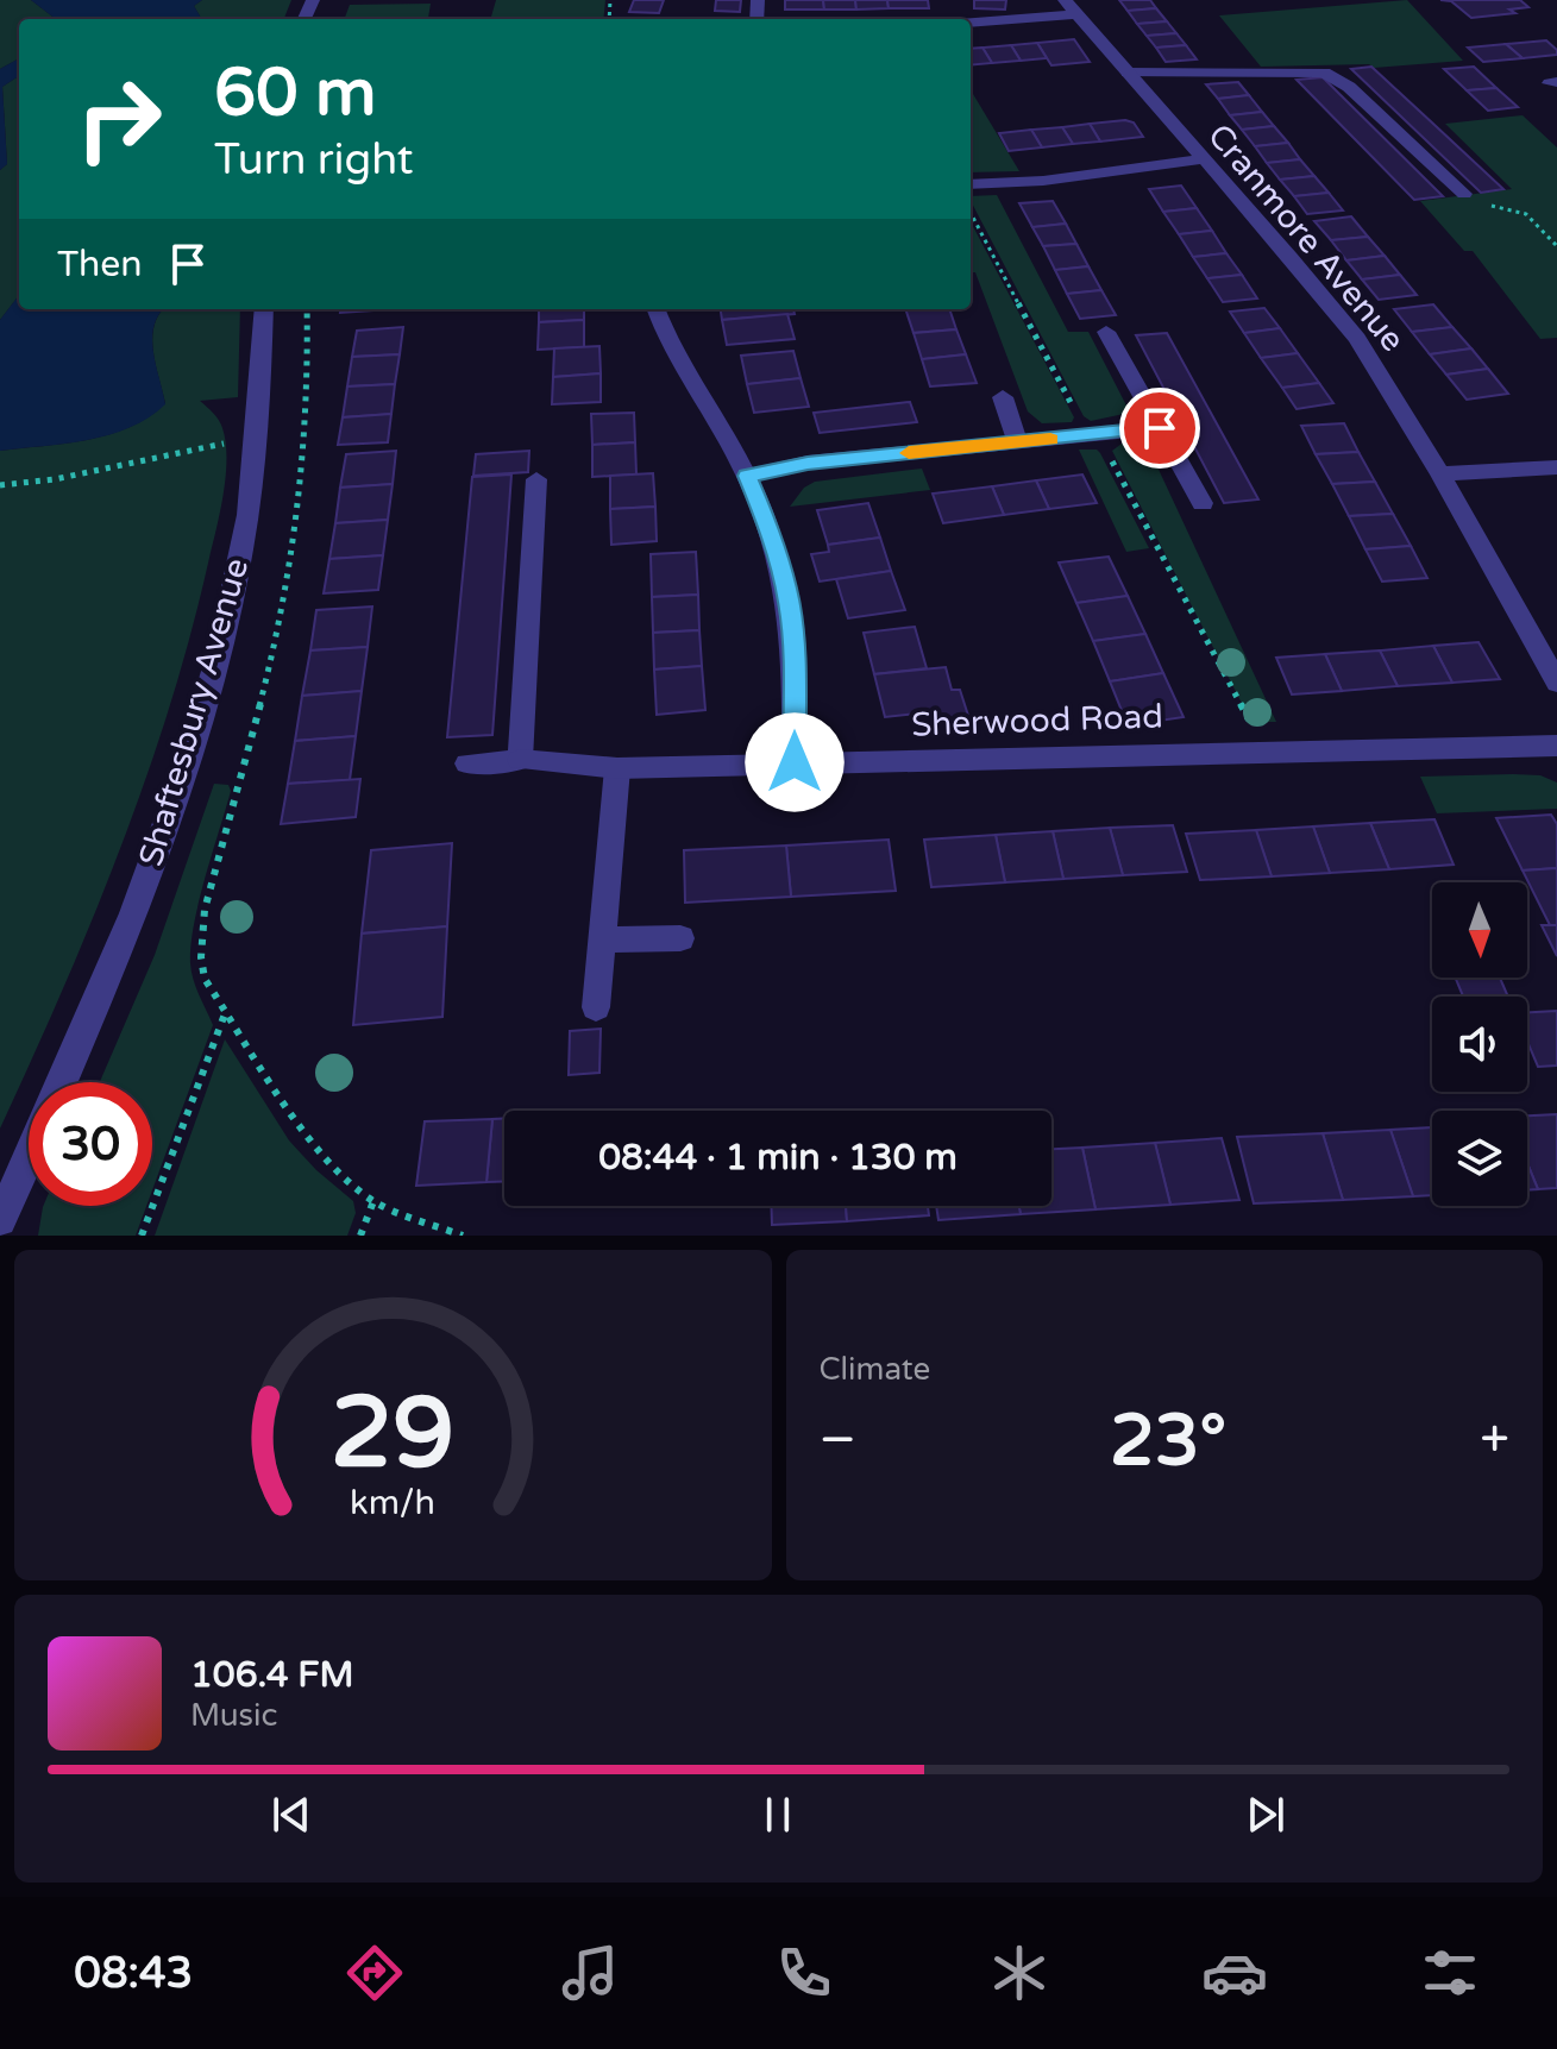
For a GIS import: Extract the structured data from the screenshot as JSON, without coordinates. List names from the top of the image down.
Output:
{
  "streets": {
    "street": ["Cranmore Avenue", "Shaftesbury Avenue", "Sherwood Road"]
  },
  "north": "bottom",
  "page": {
    "turn": ["60 m", "Turn right"],
    "then": "Then",
    "limit": "30",
    "trip": "08:44 · 1 min · 130 m",
    "tile": "Climate",
    "heat": ["−", "23°", "+"],
    "song": ["106.4 FM", "Music"],
    "tabs": "08:43",
    "gauge": ["29", "km/h"]
  }
}
